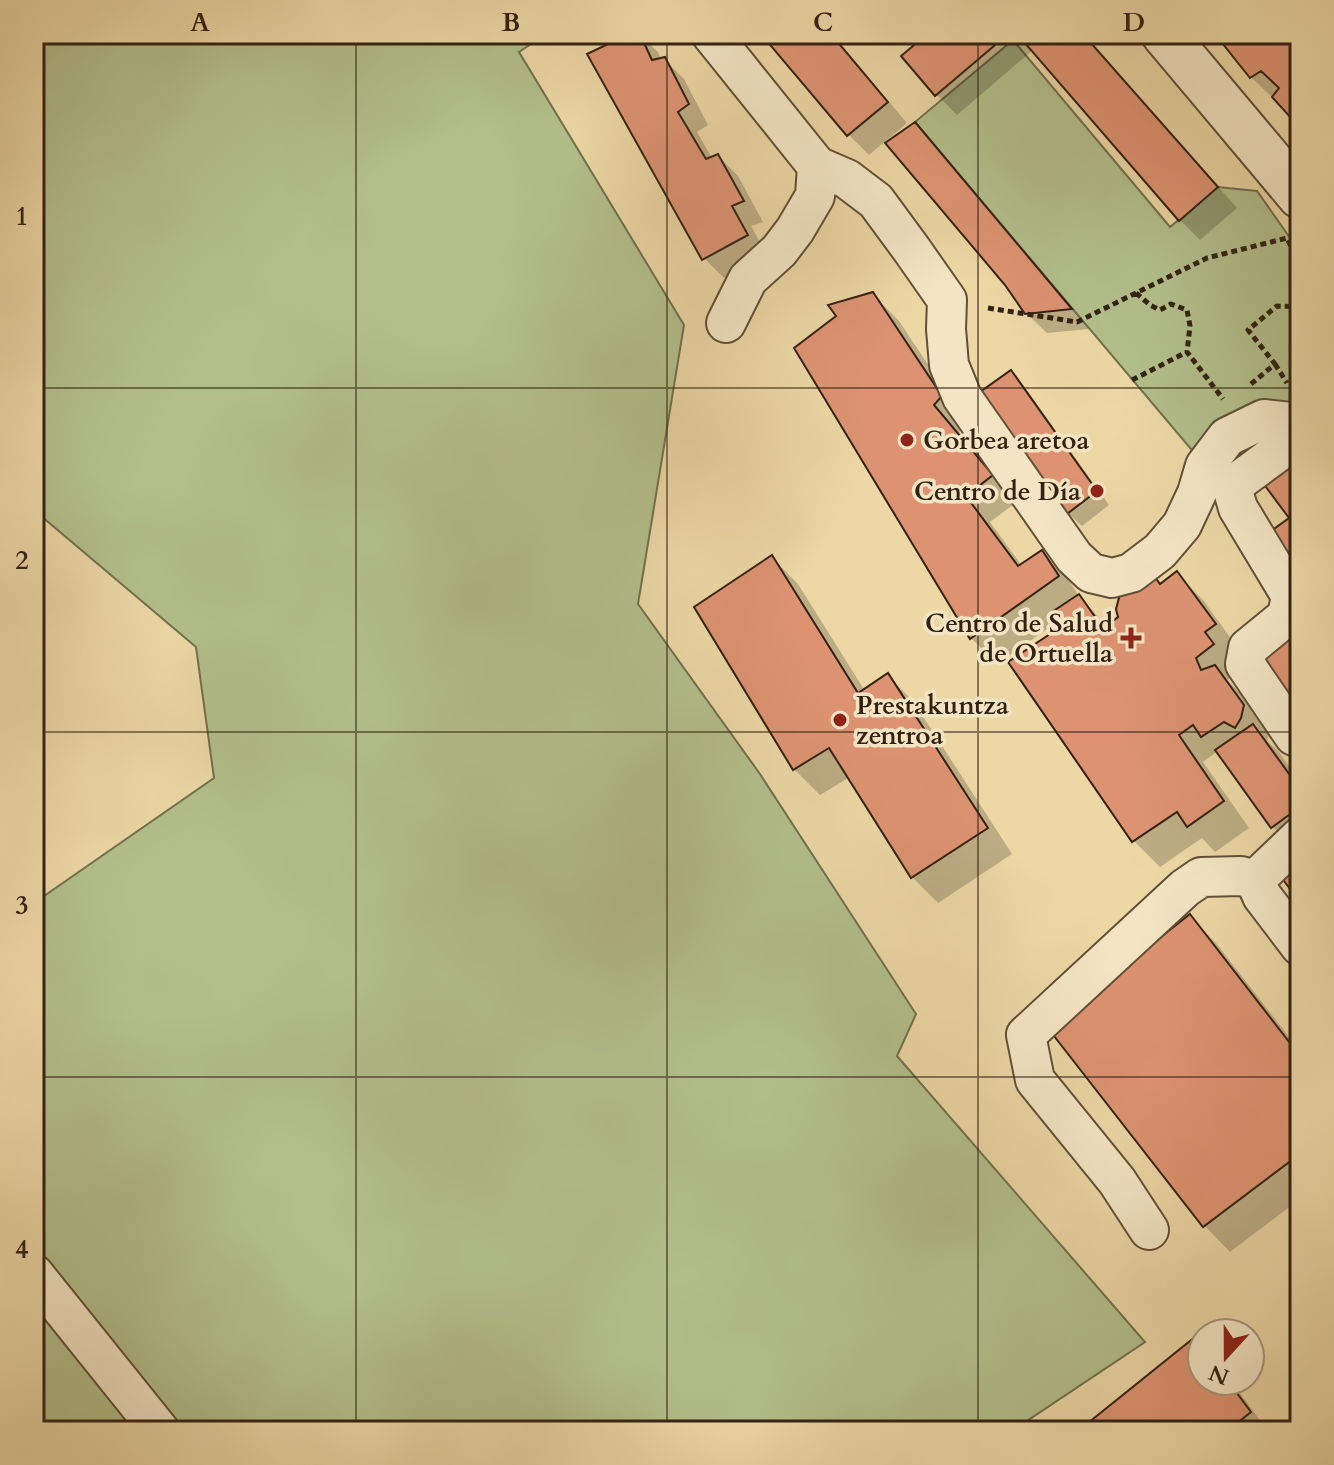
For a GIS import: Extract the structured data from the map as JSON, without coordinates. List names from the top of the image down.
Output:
{
  "places": {
    "other": ["Gorbea aretoa", "Centro de Día", "Prestakuntza zentroa"],
    "health": ["Centro de Salud de Ortuella"]
  },
  "north": "bottom",
  "grid": {
    "columns": [
      "A",
      "B",
      "C",
      "D"
    ],
    "rows": [
      "1",
      "2",
      "3",
      "4"
    ]
  }
}
